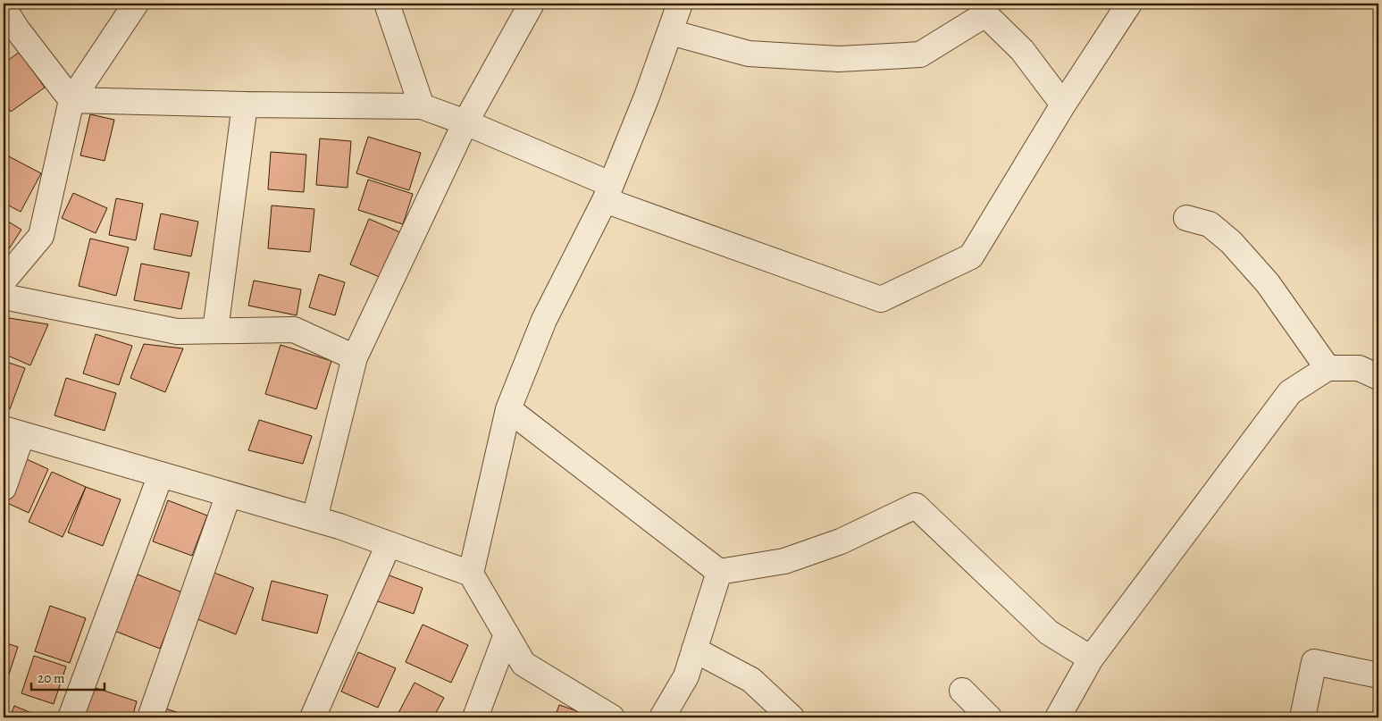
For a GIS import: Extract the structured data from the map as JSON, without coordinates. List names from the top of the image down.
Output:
{
  "scale_bar": "20 m"
}
